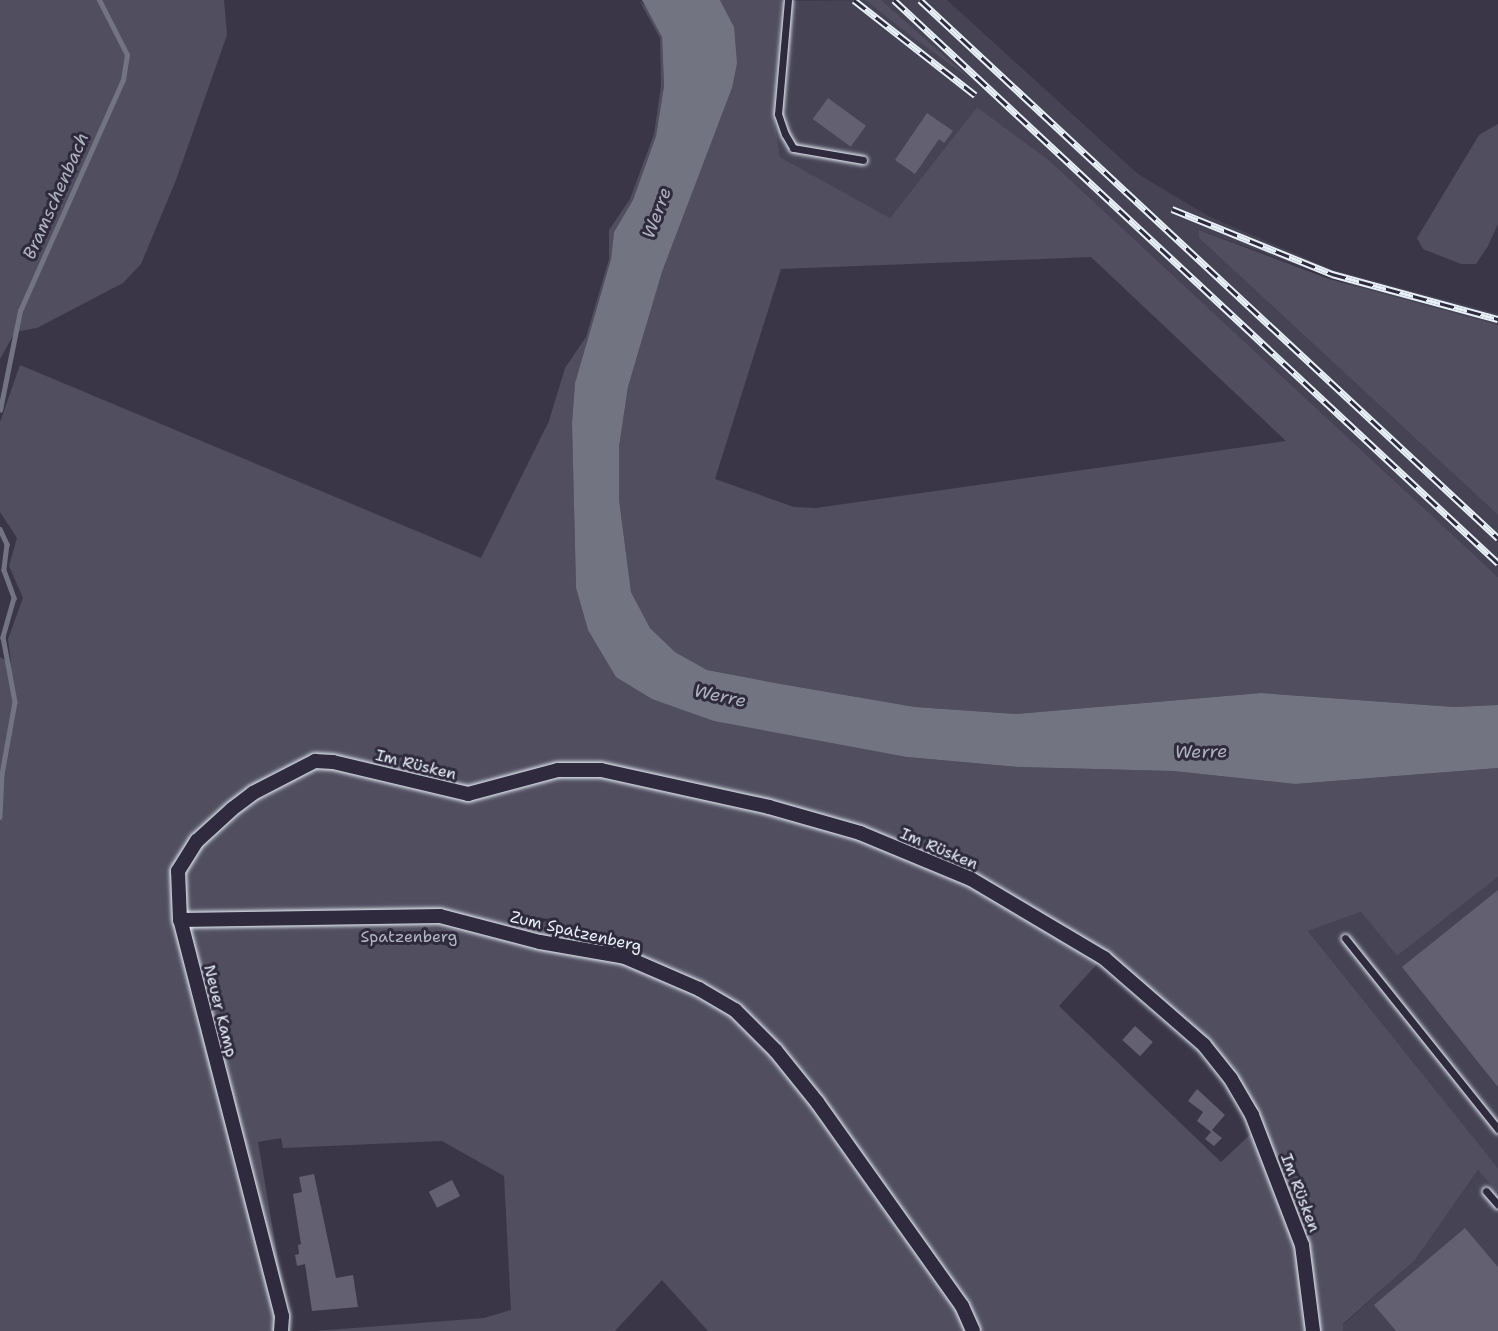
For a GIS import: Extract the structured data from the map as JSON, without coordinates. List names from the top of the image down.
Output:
{
  "streets": {
    "street": ["Im Rüsken", "Zum Spatzenberg", "Neuer Kamp"]
  },
  "crossings": [
    ["Im Rüsken", "Neuer Kamp"],
    ["Zum Spatzenberg", "Neuer Kamp"]
  ],
  "water": ["Bramschenbach", "Werre"],
  "parks": ["Spatzenberg"]
}
